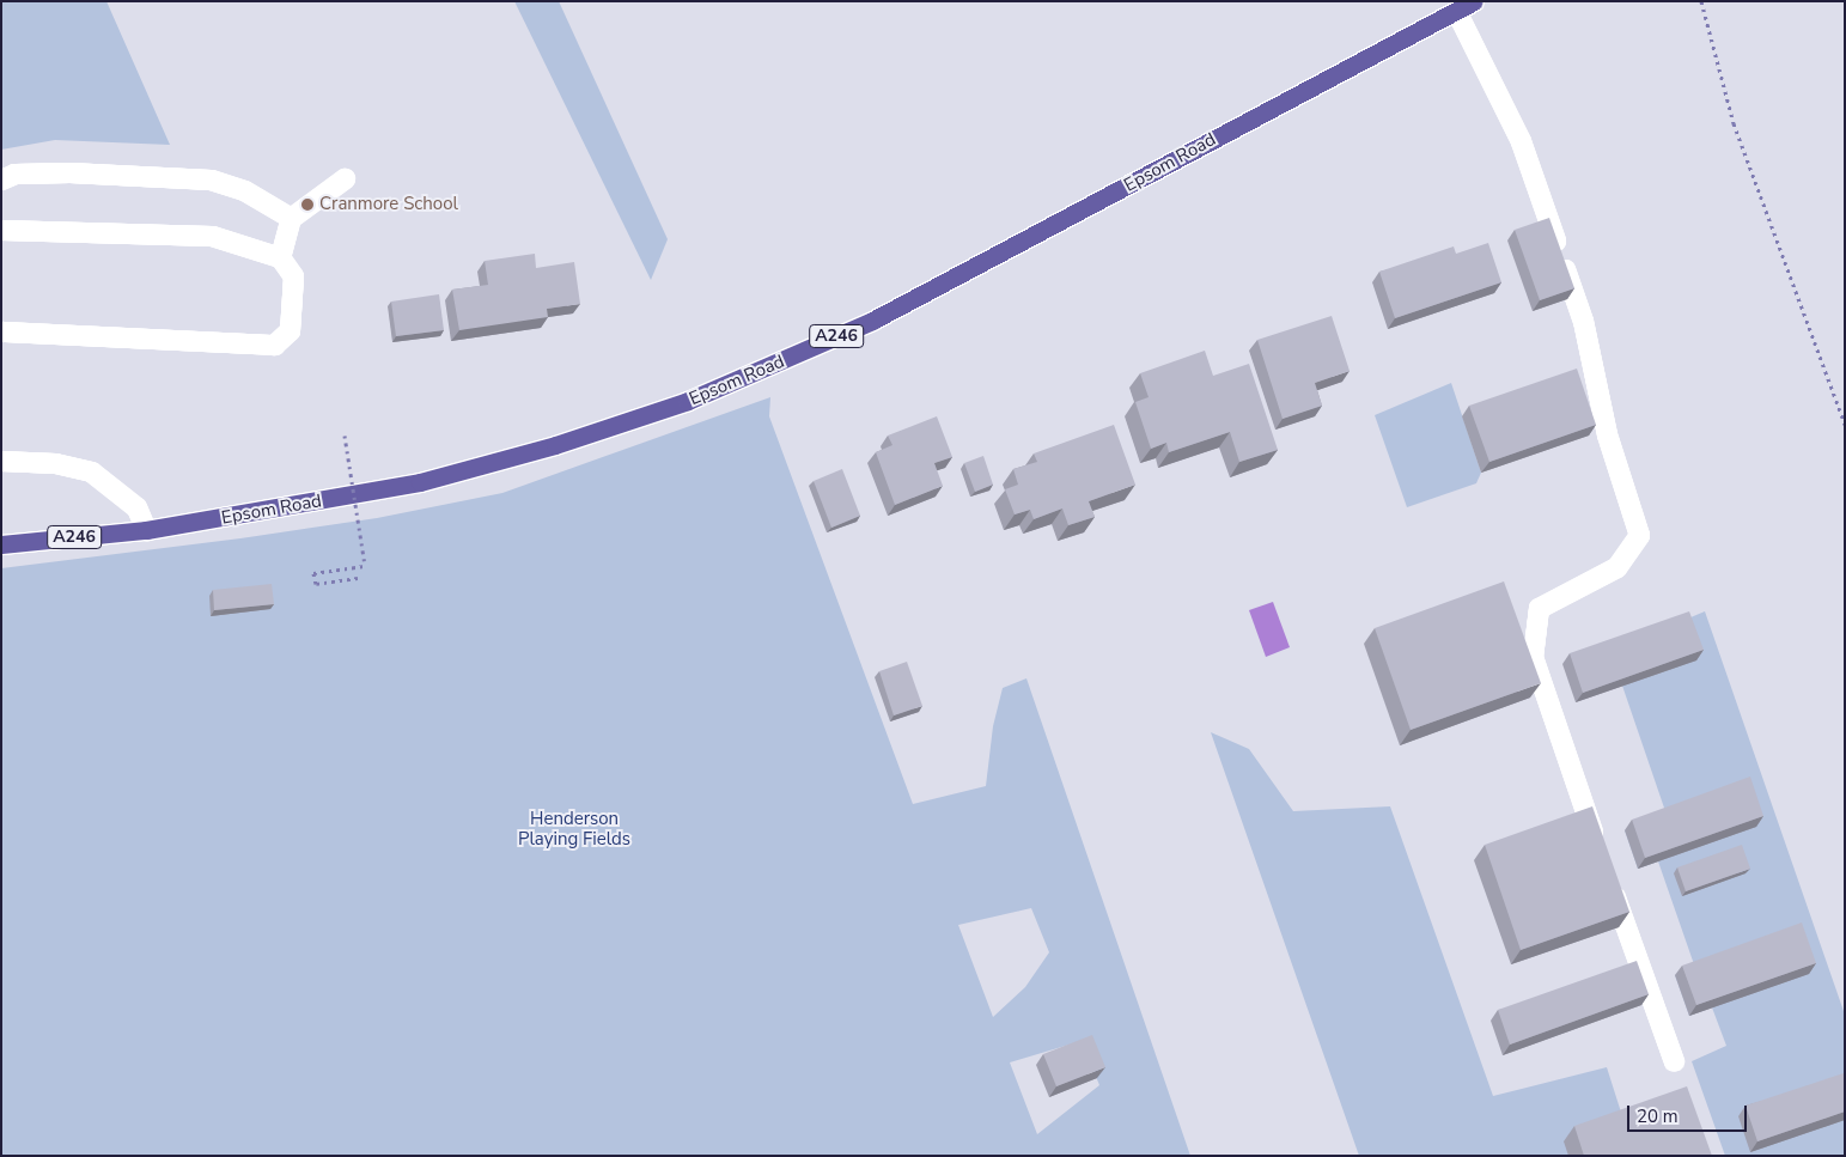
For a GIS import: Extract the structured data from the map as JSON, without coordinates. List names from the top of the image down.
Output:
{
  "streets": {
    "main road": ["Epsom Road", "A246"]
  },
  "parks": ["Henderson Playing Fields"],
  "places": ["Cranmore School"],
  "scale_bar": "20 m"
}
